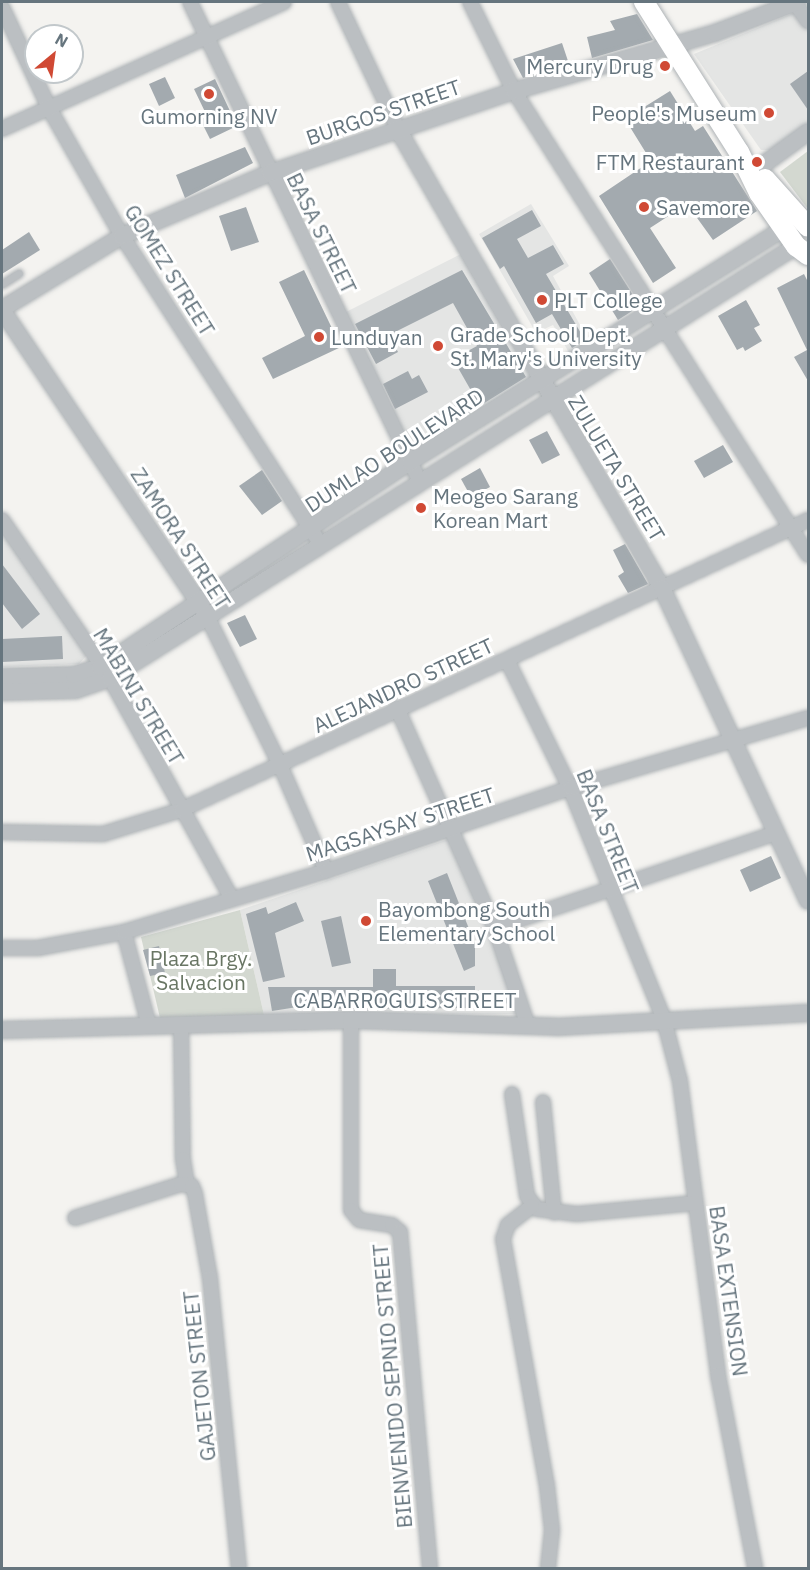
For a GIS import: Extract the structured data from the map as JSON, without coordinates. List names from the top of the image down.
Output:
{
  "streets": {
    "street": [
      "BURGOS STREET",
      "BASA STREET",
      "GOMEZ STREET",
      "DUMLAO BOULEVARD",
      "ZULUETA STREET",
      "ZAMORA STREET",
      "ALEJANDRO STREET",
      "MABINI STREET",
      "MAGSAYSAY STREET",
      "CABARROGUIS STREET",
      "BASA EXTENSION",
      "GAJETON STREET",
      "BIENVENIDO SEPNIO STREET"
    ]
  },
  "crossings": [
    ["BURGOS STREET", "BASA STREET"],
    ["BURGOS STREET", "GOMEZ STREET"],
    ["BURGOS STREET", "ZULUETA STREET"],
    ["BURGOS STREET", "ZAMORA STREET"],
    ["BASA STREET", "DUMLAO BOULEVARD"],
    ["BASA STREET", "ALEJANDRO STREET"],
    ["BASA STREET", "MAGSAYSAY STREET"],
    ["BASA STREET", "CABARROGUIS STREET"],
    ["BASA STREET", "BASA EXTENSION"],
    ["GOMEZ STREET", "DUMLAO BOULEVARD"],
    ["DUMLAO BOULEVARD", "ZULUETA STREET"],
    ["DUMLAO BOULEVARD", "ZAMORA STREET"],
    ["DUMLAO BOULEVARD", "MABINI STREET"],
    ["ZULUETA STREET", "ALEJANDRO STREET"],
    ["ZULUETA STREET", "MAGSAYSAY STREET"],
    ["ZAMORA STREET", "ALEJANDRO STREET"],
    ["ZAMORA STREET", "MAGSAYSAY STREET"],
    ["ALEJANDRO STREET", "MABINI STREET"],
    ["MABINI STREET", "MAGSAYSAY STREET"],
    ["CABARROGUIS STREET", "BASA EXTENSION"],
    ["CABARROGUIS STREET", "GAJETON STREET"],
    ["CABARROGUIS STREET", "BIENVENIDO SEPNIO STREET"]
  ],
  "parks": ["Plaza Brgy. Salvacion"],
  "places": [
    "Mercury Drug",
    "Gumorning NV",
    "People's Museum",
    "FTM Restaurant",
    "Savemore",
    "PLT College",
    "Lunduyan",
    "Grade School Dept. St. Mary's University",
    "Meogeo Sarang Korean Mart",
    "Bayombong South Elementary School"
  ],
  "north": "top right"
}
